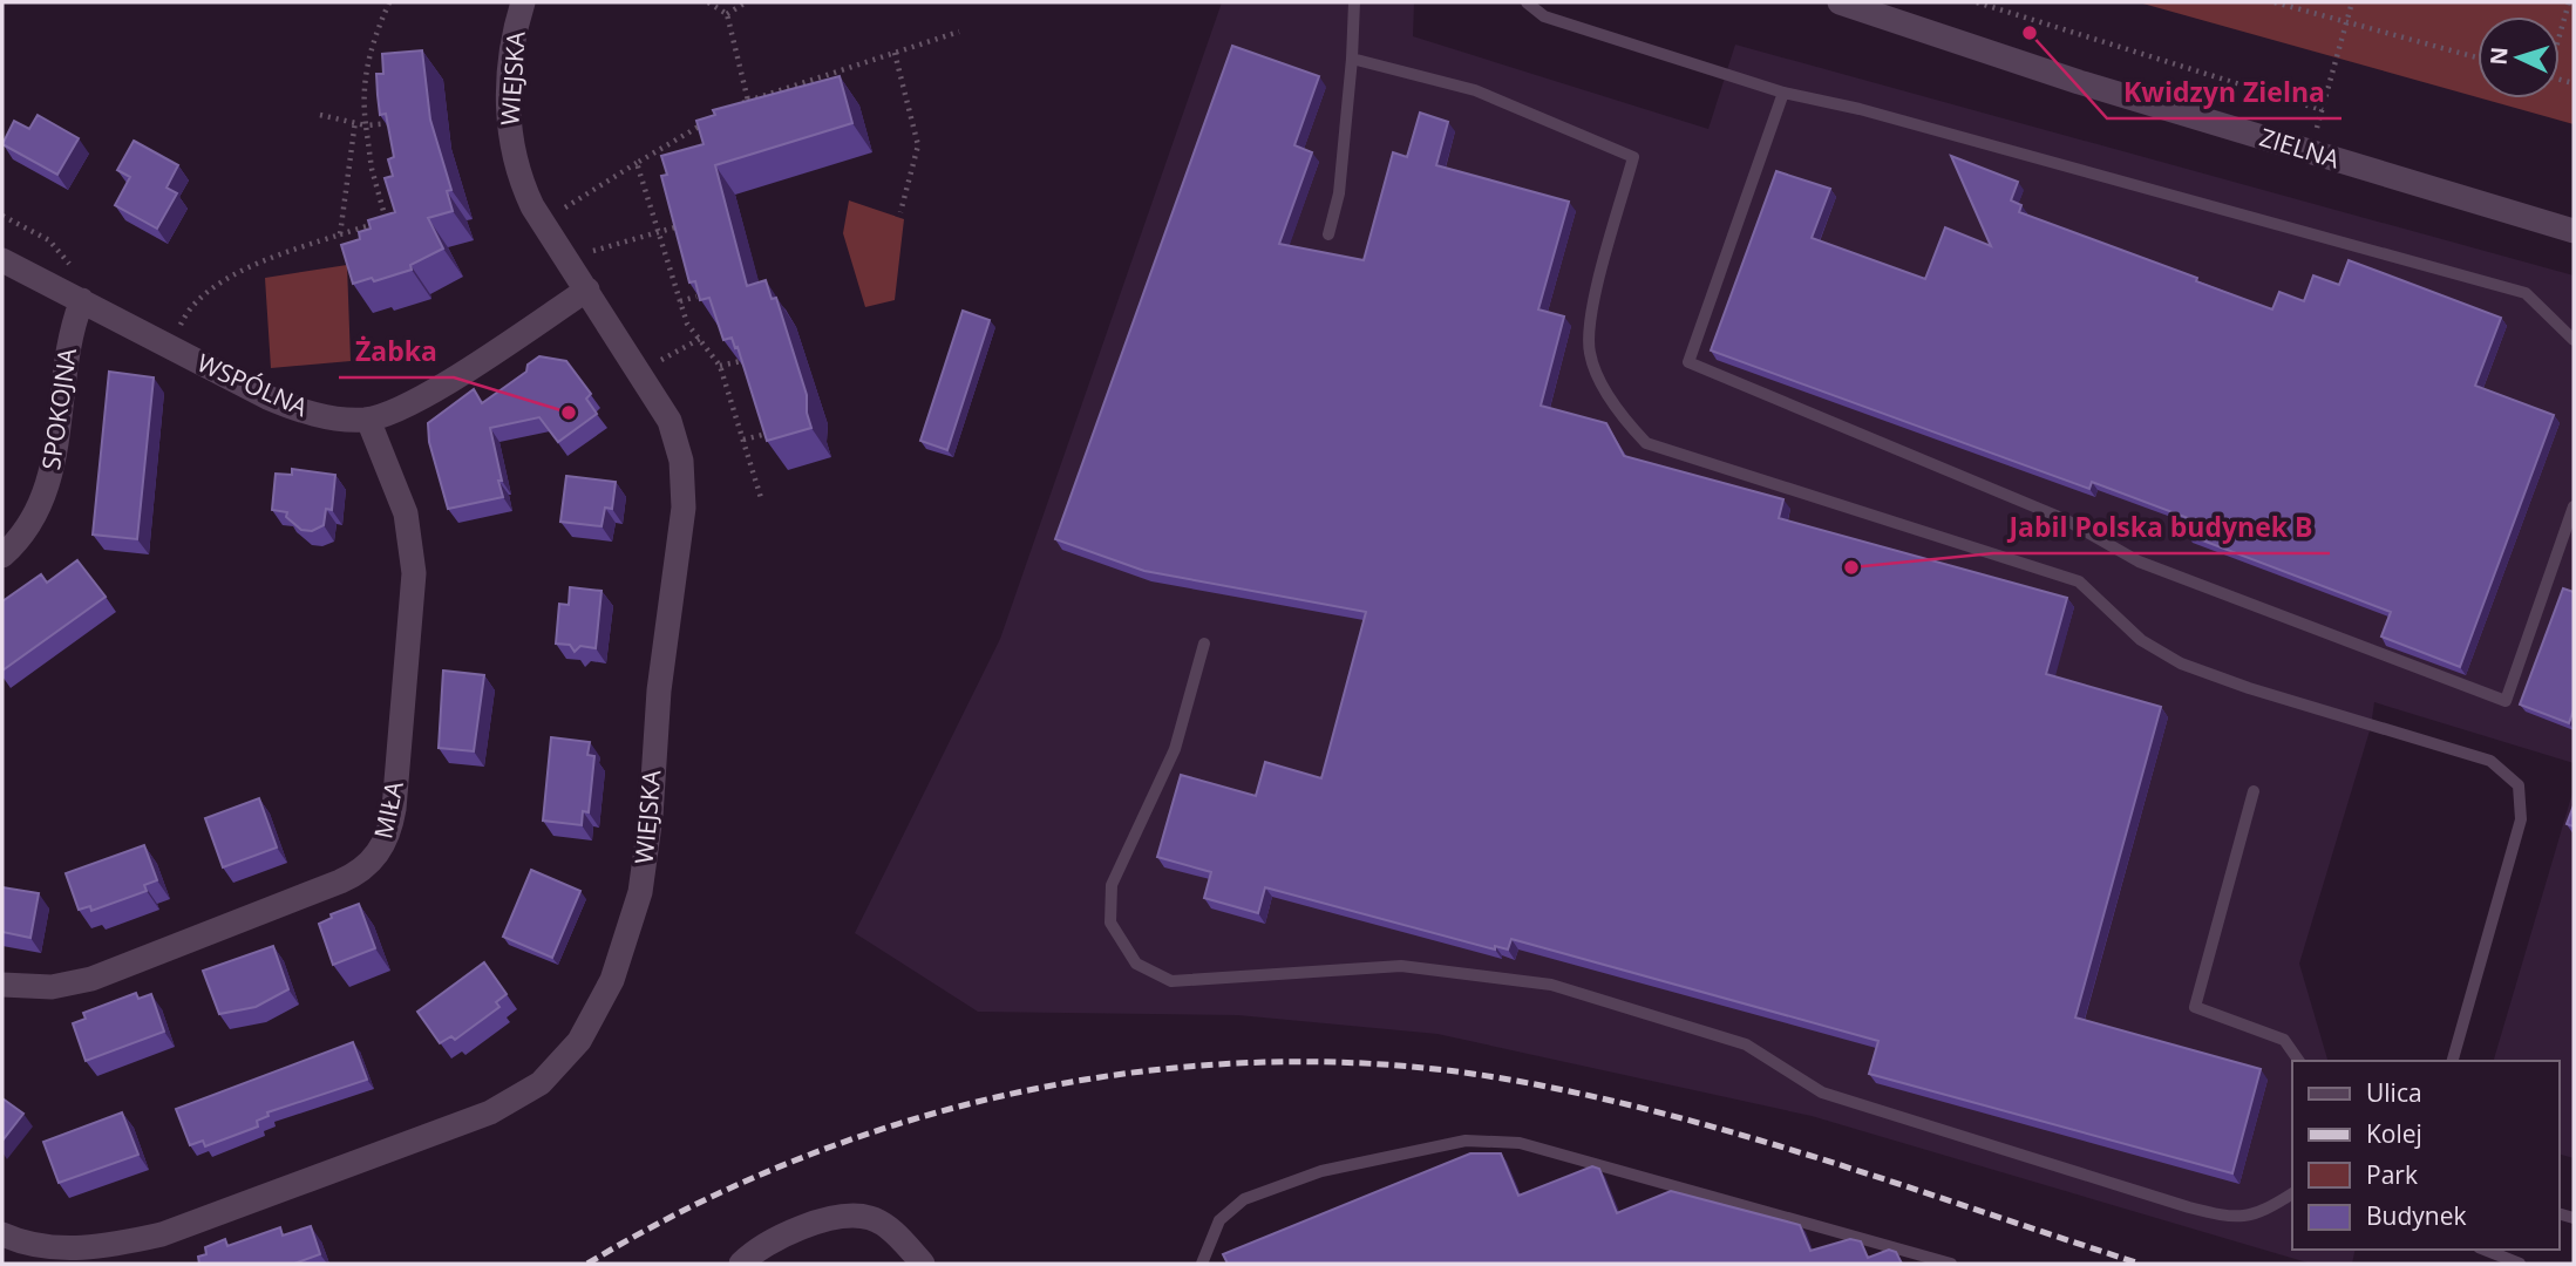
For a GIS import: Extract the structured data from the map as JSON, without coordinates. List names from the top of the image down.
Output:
{
  "streets": {
    "street": [
      "WIEJSKA",
      "ZIELNA",
      "WSPÓLNA",
      "SPOKOJNA",
      "MIŁA"
    ]
  },
  "crossings": [
    ["WIEJSKA", "WSPÓLNA"],
    ["WSPÓLNA", "SPOKOJNA"],
    ["WSPÓLNA", "MIŁA"]
  ],
  "places": ["Kwidzyn Zielna", "Żabka", "Jabil Polska budynek B"],
  "legend": [
    "Ulica",
    "Kolej",
    "Park",
    "Budynek"
  ],
  "north": "left"
}
